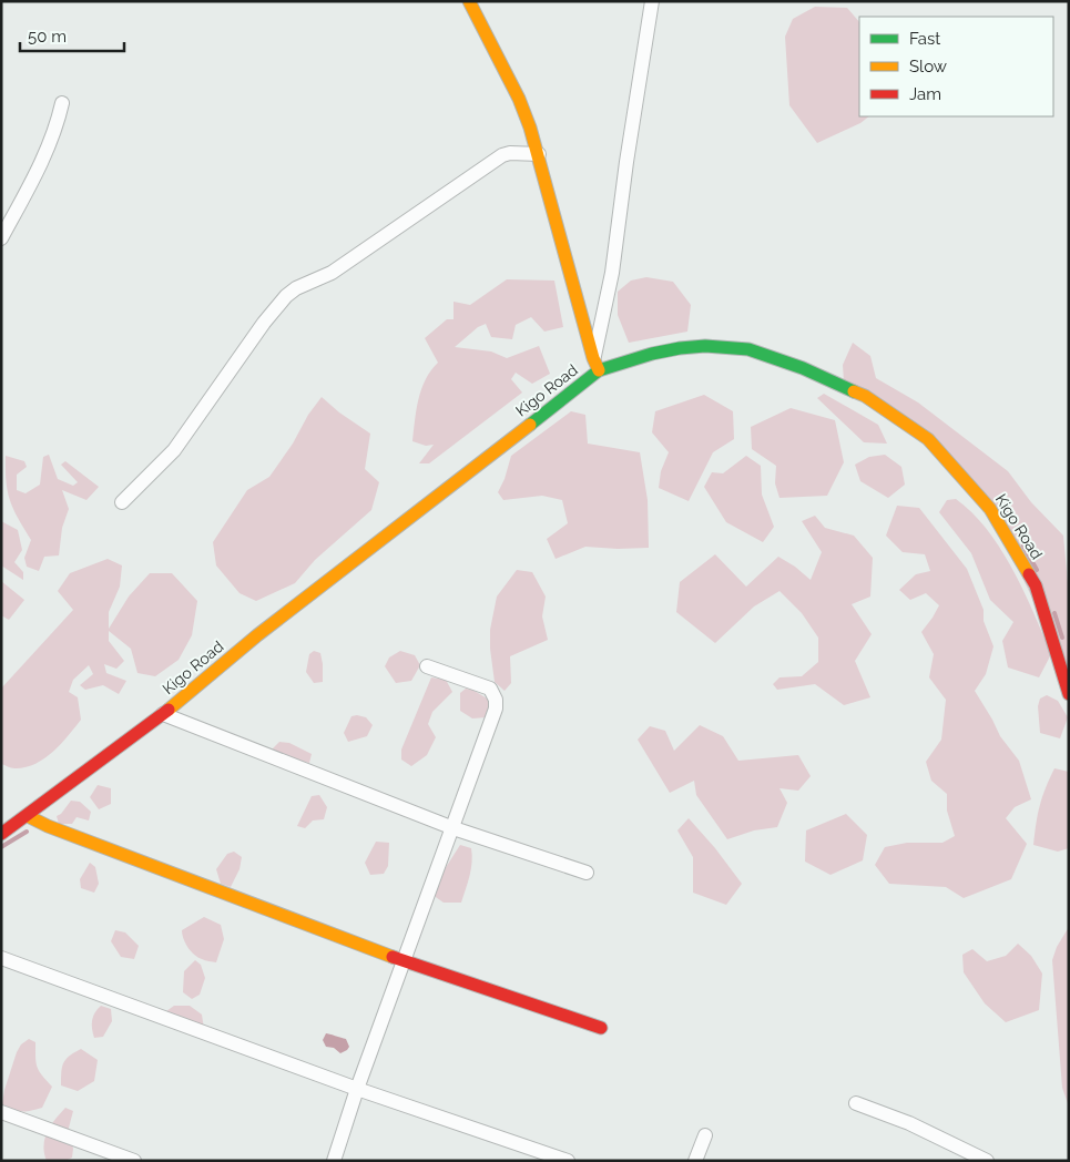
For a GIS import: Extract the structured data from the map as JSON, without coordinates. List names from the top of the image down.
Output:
{
  "streets": {
    "street": ["Kigo Road"]
  },
  "legend": ["Fast", "Slow", "Jam"],
  "scale_bar": "50 m"
}
